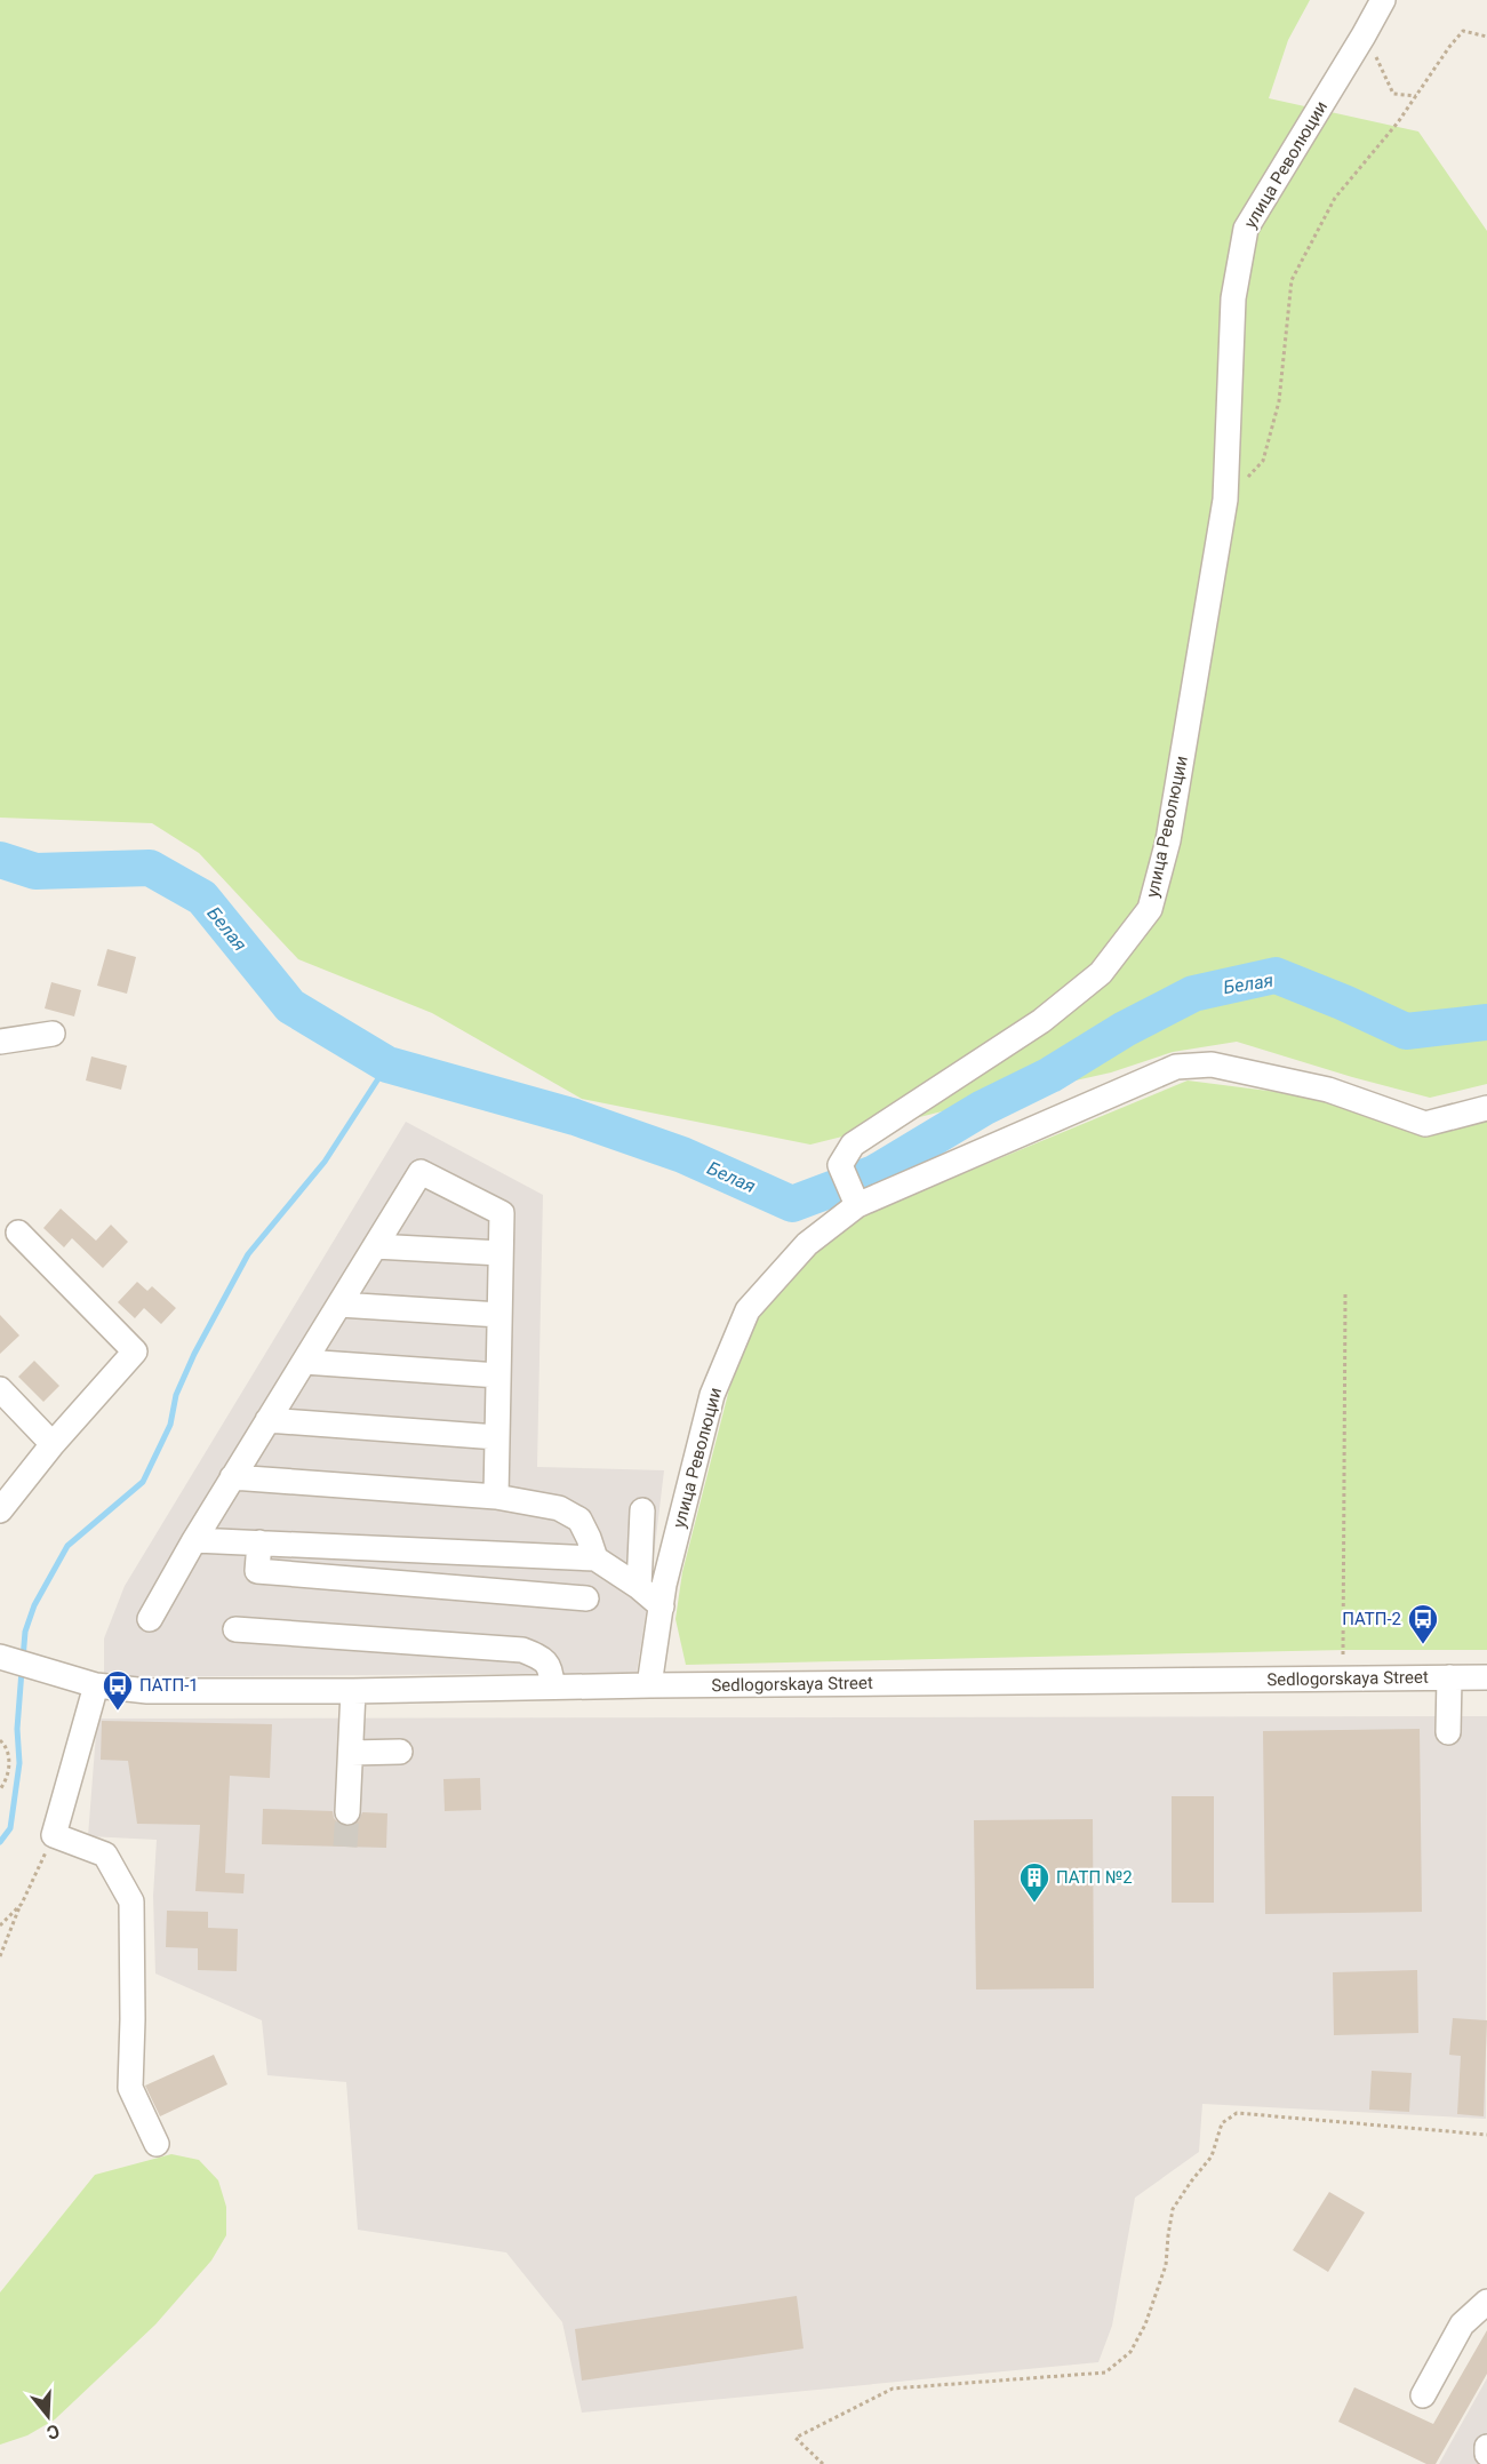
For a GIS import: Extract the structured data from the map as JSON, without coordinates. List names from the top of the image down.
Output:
{
  "streets": {
    "street": ["улица Революции", "Sedlogorskaya Street"]
  },
  "crossings": [
    ["улица Революции", "Sedlogorskaya Street"]
  ],
  "water": ["Белая"],
  "places": {
    "bus stop": ["ПАТП-2", "ПАТП-1"],
    "building": ["ПАТП №2"]
  },
  "north": "bottom"
}
